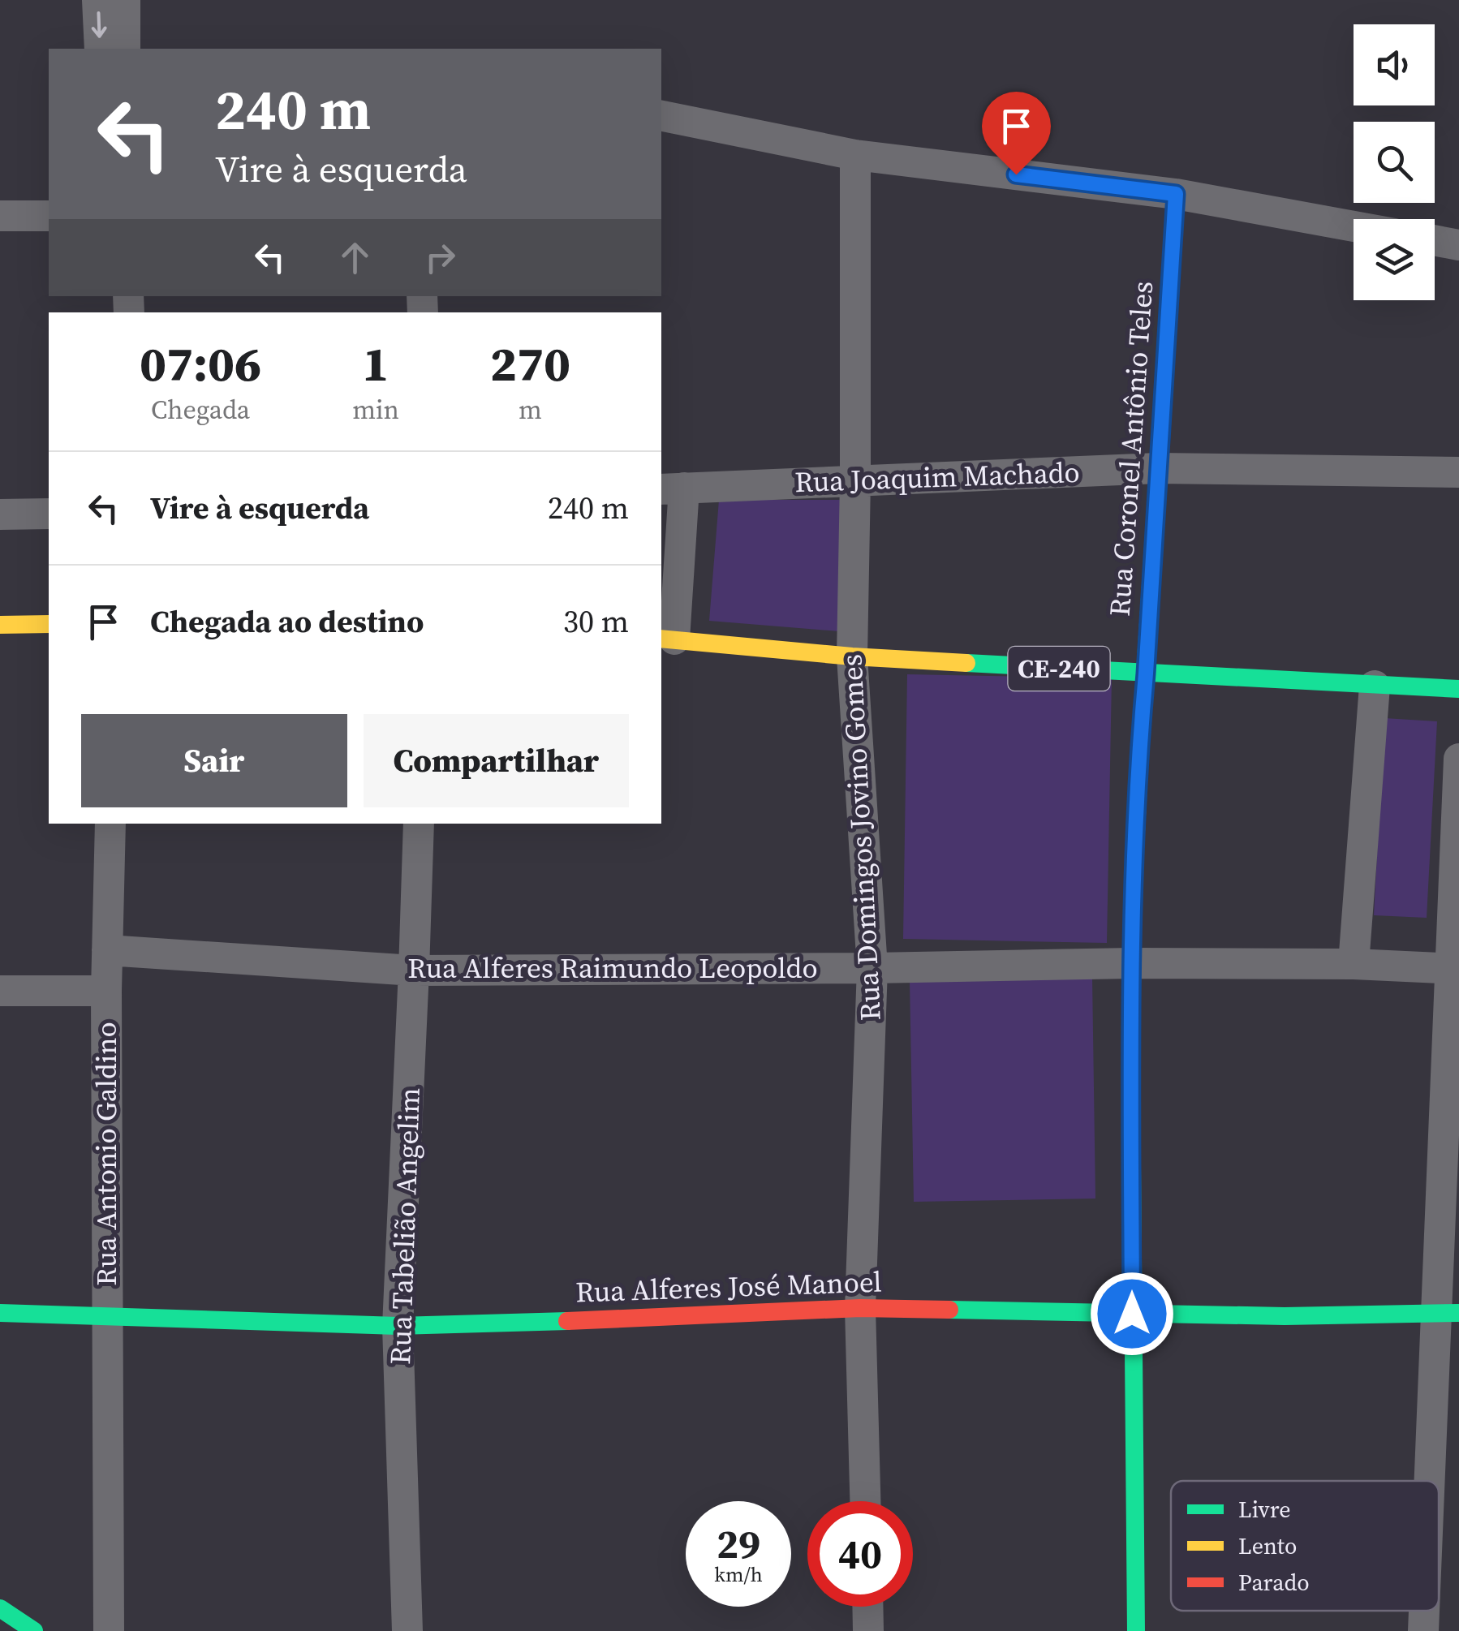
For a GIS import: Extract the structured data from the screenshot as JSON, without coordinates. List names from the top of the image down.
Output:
{
  "streets": {
    "street": [
      "Rua Coronel Antônio Teles",
      "Rua Joaquim Machado",
      "CE-240",
      "Rua Domingos Jovino Gomes",
      "Rua Alferes Raimundo Leopoldo",
      "Rua Antonio Galdino",
      "Rua Tabelião Angelim",
      "Rua Alferes José Manoel"
    ]
  },
  "crossings": [
    ["Rua Coronel Antônio Teles", "Rua Joaquim Machado"],
    ["Rua Coronel Antônio Teles", "CE-240"],
    ["Rua Coronel Antônio Teles", "Rua Alferes Raimundo Leopoldo"],
    ["Rua Coronel Antônio Teles", "Rua Alferes José Manoel"],
    ["Rua Joaquim Machado", "Rua Domingos Jovino Gomes"],
    ["CE-240", "Rua Domingos Jovino Gomes"],
    ["Rua Domingos Jovino Gomes", "Rua Alferes Raimundo Leopoldo"],
    ["Rua Domingos Jovino Gomes", "Rua Alferes José Manoel"],
    ["Rua Alferes Raimundo Leopoldo", "Rua Antonio Galdino"],
    ["Rua Alferes Raimundo Leopoldo", "Rua Tabelião Angelim"],
    ["Rua Antonio Galdino", "Rua Alferes José Manoel"],
    ["Rua Tabelião Angelim", "Rua Alferes José Manoel"]
  ],
  "legend": ["Livre", "Lento", "Parado"],
  "page": {
    "turn": ["240 m", "Vire à esquerda"],
    "eta": [
      "07:06",
      "Chegada",
      "1",
      "min",
      "270",
      "m"
    ],
    "list": [
      {
        "name": "Vire à esquerda",
        "value": "240 m"
      },
      {
        "name": "Chegada ao destino",
        "value": "30 m"
      }
    ],
    "buttons": ["Sair", "Compartilhar"],
    "speed": "29 km/h",
    "limit": "40"
  }
}
